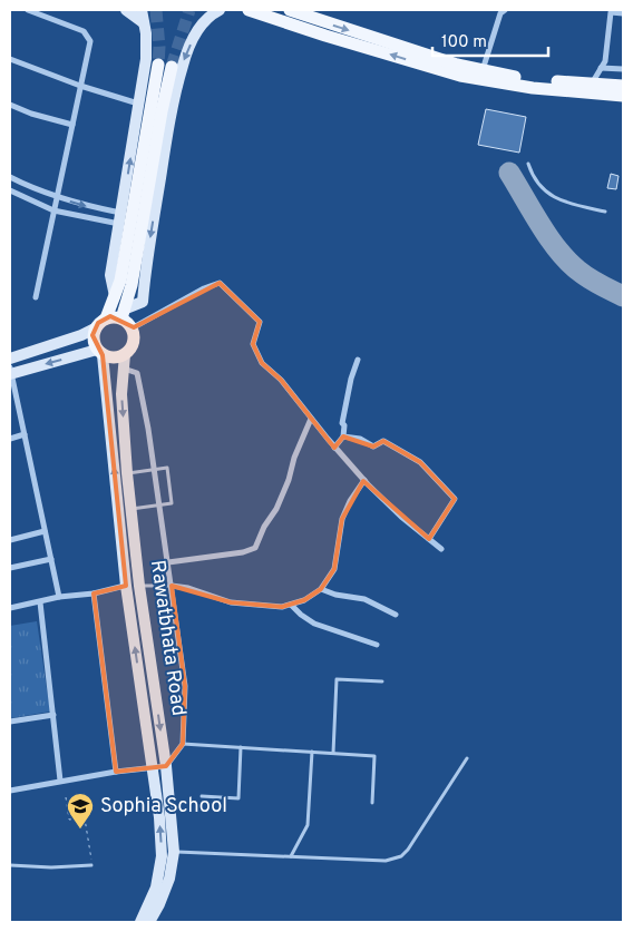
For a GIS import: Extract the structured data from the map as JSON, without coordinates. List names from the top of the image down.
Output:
{
  "streets": {
    "main road": ["Rawatbhata Road"]
  },
  "places": {
    "school or university": ["Sophia School"]
  },
  "scale_bar": "100 m"
}
